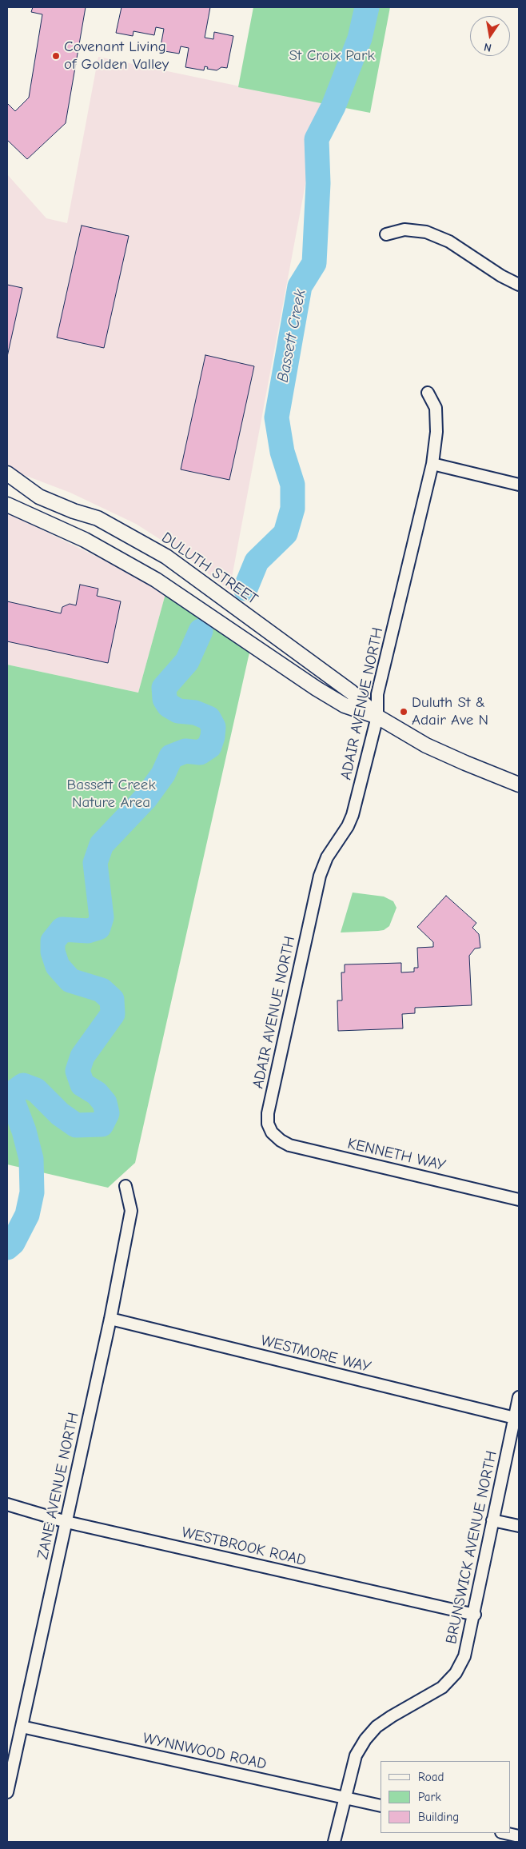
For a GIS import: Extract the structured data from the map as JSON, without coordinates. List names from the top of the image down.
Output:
{
  "streets": {
    "street": [
      "DULUTH STREET",
      "ADAIR AVENUE NORTH",
      "KENNETH WAY",
      "WESTMORE WAY",
      "ZANE AVENUE NORTH",
      "WESTBROOK ROAD",
      "BRUNSWICK AVENUE NORTH",
      "WYNNWOOD ROAD"
    ]
  },
  "crossings": [
    ["DULUTH STREET", "ADAIR AVENUE NORTH"],
    ["ADAIR AVENUE NORTH", "KENNETH WAY"],
    ["WESTMORE WAY", "ZANE AVENUE NORTH"],
    ["WESTMORE WAY", "BRUNSWICK AVENUE NORTH"],
    ["ZANE AVENUE NORTH", "WESTBROOK ROAD"],
    ["ZANE AVENUE NORTH", "WYNNWOOD ROAD"],
    ["WESTBROOK ROAD", "BRUNSWICK AVENUE NORTH"],
    ["BRUNSWICK AVENUE NORTH", "WYNNWOOD ROAD"]
  ],
  "water": ["Bassett Creek"],
  "parks": ["St Croix Park", "Bassett Creek Nature Area"],
  "places": ["Covenant Living of Golden Valley", "Duluth St & Adair Ave N"],
  "legend": ["Road", "Park", "Building"],
  "north": "bottom"
}
